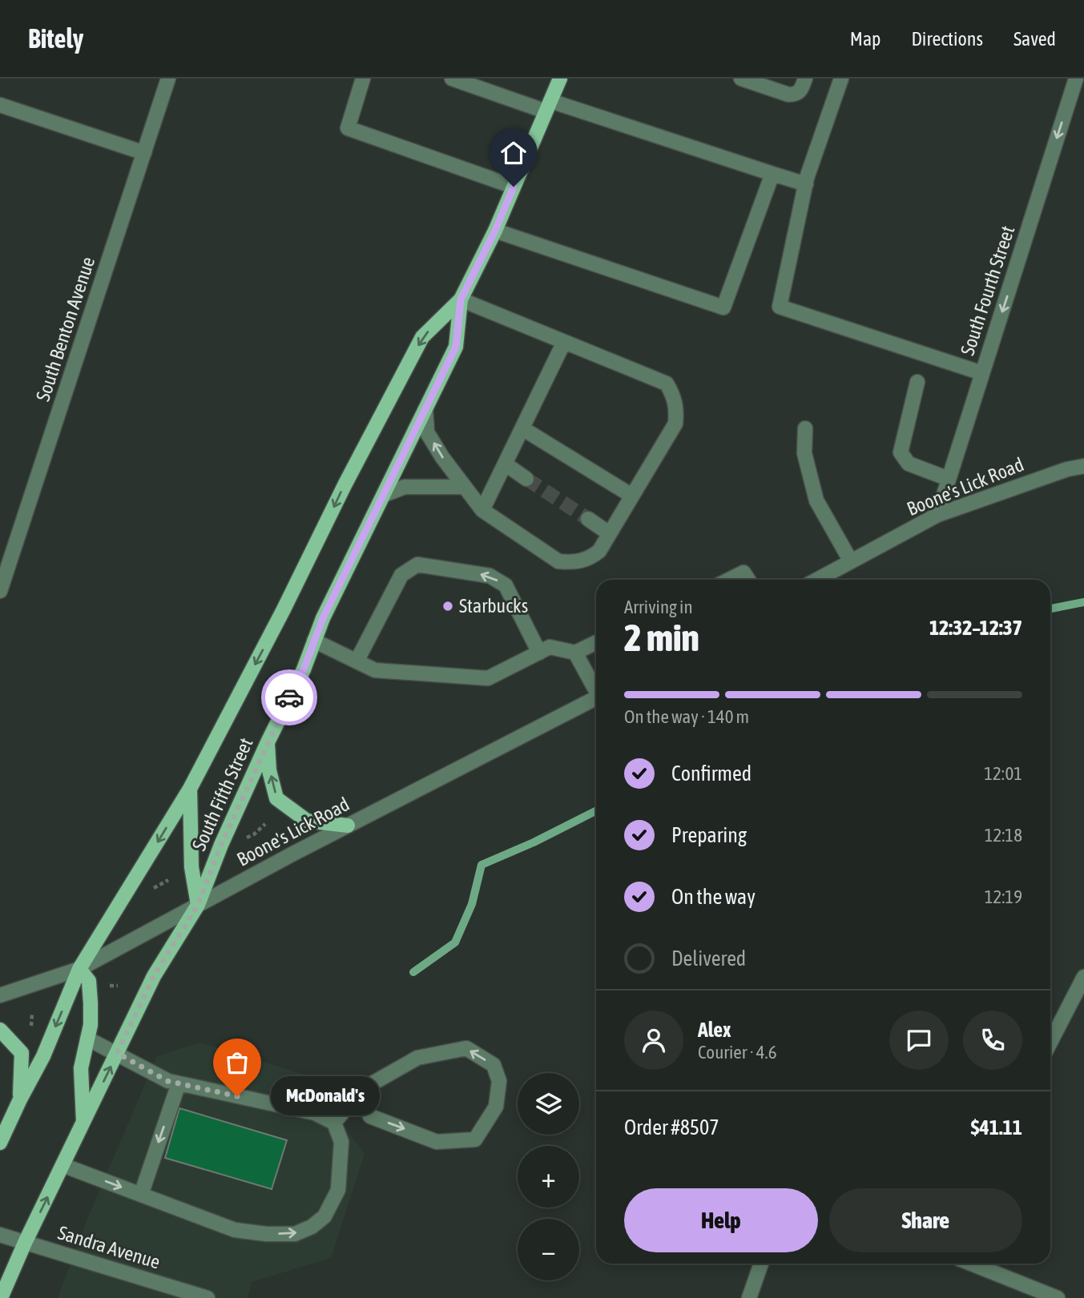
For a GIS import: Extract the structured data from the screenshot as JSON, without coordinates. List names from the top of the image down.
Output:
{
  "streets": {
    "main road": ["South Fifth Street"],
    "street": [
      "South Fourth Street",
      "South Benton Avenue",
      "Boone's Lick Road",
      "Sandra Avenue"
    ]
  },
  "crossings": [
    ["South Fourth Street", "Boone's Lick Road"],
    ["Boone's Lick Road", "South Fifth Street"],
    ["South Fifth Street", "Sandra Avenue"]
  ],
  "one_way": ["South Fourth Street"],
  "places": ["Starbucks", "McDonald's"],
  "page": {
    "header": "Bitely",
    "nav": ["Map", "Directions", "Saved"],
    "heading": ["2 min", "Arriving in", "12:32–12:37"],
    "panel": [
      "Alex",
      "Courier · 4.6",
      "Order #8507",
      "$41.11"
    ],
    "bar": "On the way · 140 m",
    "list": [
      ["Confirmed", "12:01"],
      ["Preparing", "12:18"],
      ["On the way", "12:19"],
      "Delivered"
    ],
    "map_buttons": ["+", "−"],
    "bubble": "McDonald's",
    "buttons": ["Help", "Share"]
  }
}
